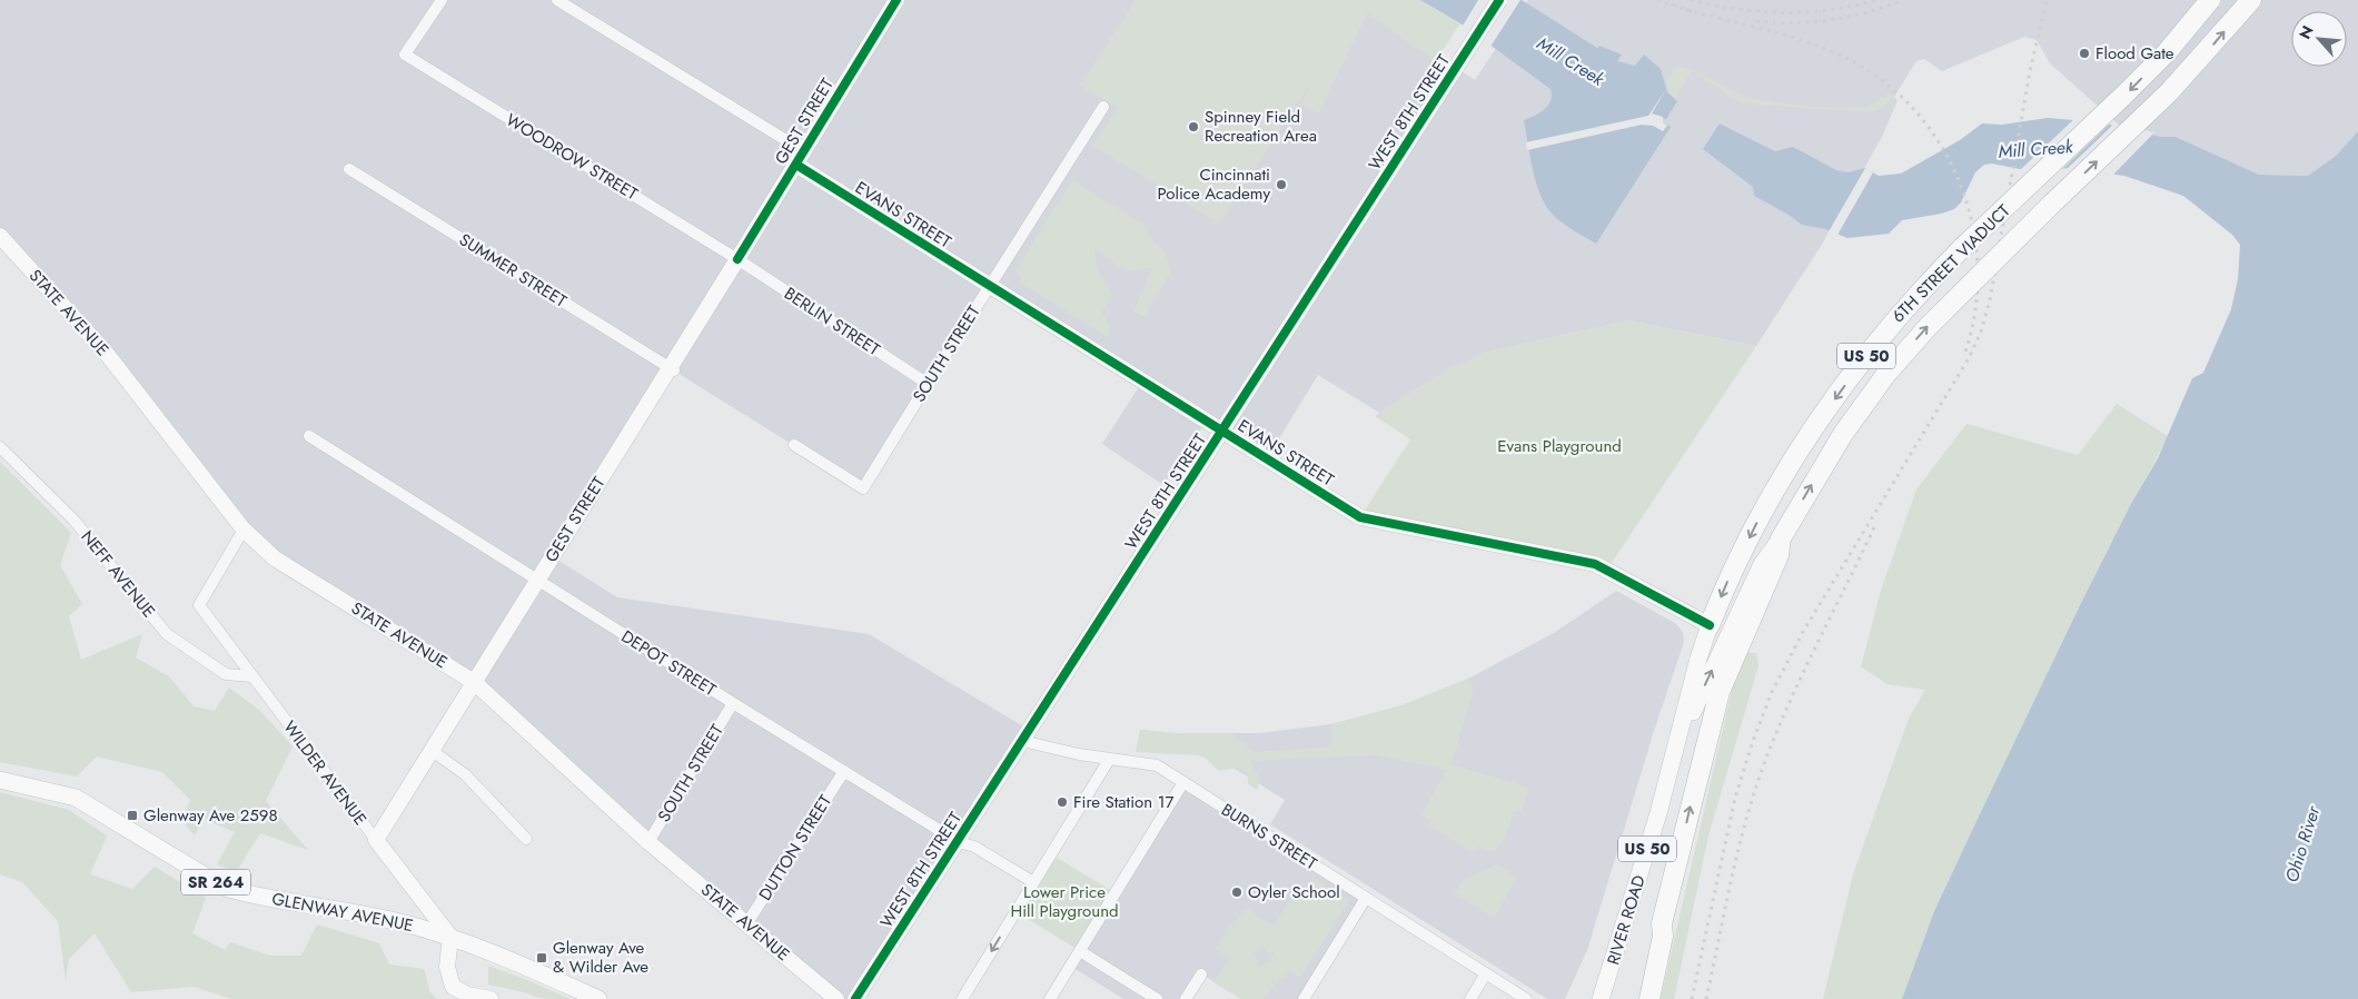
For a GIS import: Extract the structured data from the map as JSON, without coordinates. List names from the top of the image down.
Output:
{
  "streets": {
    "highway": ["6TH STREET VIADUCT", "US 50"],
    "main road": [
      "WEST 8TH STREET",
      "GEST STREET",
      "EVANS STREET",
      "STATE AVENUE",
      "WILDER AVENUE",
      "SR 264",
      "GLENWAY AVENUE",
      "RIVER ROAD"
    ],
    "street": [
      "WOODROW STREET",
      "SUMMER STREET",
      "BERLIN STREET",
      "SOUTH STREET",
      "NEFF AVENUE",
      "DEPOT STREET",
      "BURNS STREET",
      "DUTTON STREET"
    ]
  },
  "crossings": [
    ["WEST 8TH STREET", "DEPOT STREET"],
    ["WEST 8TH STREET", "BURNS STREET"],
    ["GEST STREET", "WOODROW STREET"],
    ["GEST STREET", "EVANS STREET"],
    ["GEST STREET", "SUMMER STREET"],
    ["GEST STREET", "STATE AVENUE"],
    ["GEST STREET", "BERLIN STREET"],
    ["GEST STREET", "DEPOT STREET"],
    ["GEST STREET", "WILDER AVENUE"],
    ["WOODROW STREET", "BERLIN STREET"],
    ["EVANS STREET", "6TH STREET VIADUCT"],
    ["EVANS STREET", "SOUTH STREET"],
    ["EVANS STREET", "RIVER ROAD"],
    ["6TH STREET VIADUCT", "RIVER ROAD"],
    ["STATE AVENUE", "SOUTH STREET"],
    ["STATE AVENUE", "WILDER AVENUE"],
    ["STATE AVENUE", "DUTTON STREET"],
    ["BERLIN STREET", "SOUTH STREET"],
    ["SOUTH STREET", "DEPOT STREET"],
    ["NEFF AVENUE", "WILDER AVENUE"],
    ["DEPOT STREET", "DUTTON STREET"],
    ["WILDER AVENUE", "GLENWAY AVENUE"]
  ],
  "water": ["Mill Creek", "Ohio River"],
  "parks": ["Evans Playground", "Lower Price Hill Playground"],
  "places": {
    "other": [
      "Flood Gate",
      "Spinney Field Recreation Area",
      "Cincinnati Police Academy",
      "Fire Station 17",
      "Oyler School"
    ],
    "transit": ["Glenway Ave 2598", "Glenway Ave & Wilder Ave"]
  },
  "north": "top left"
}
